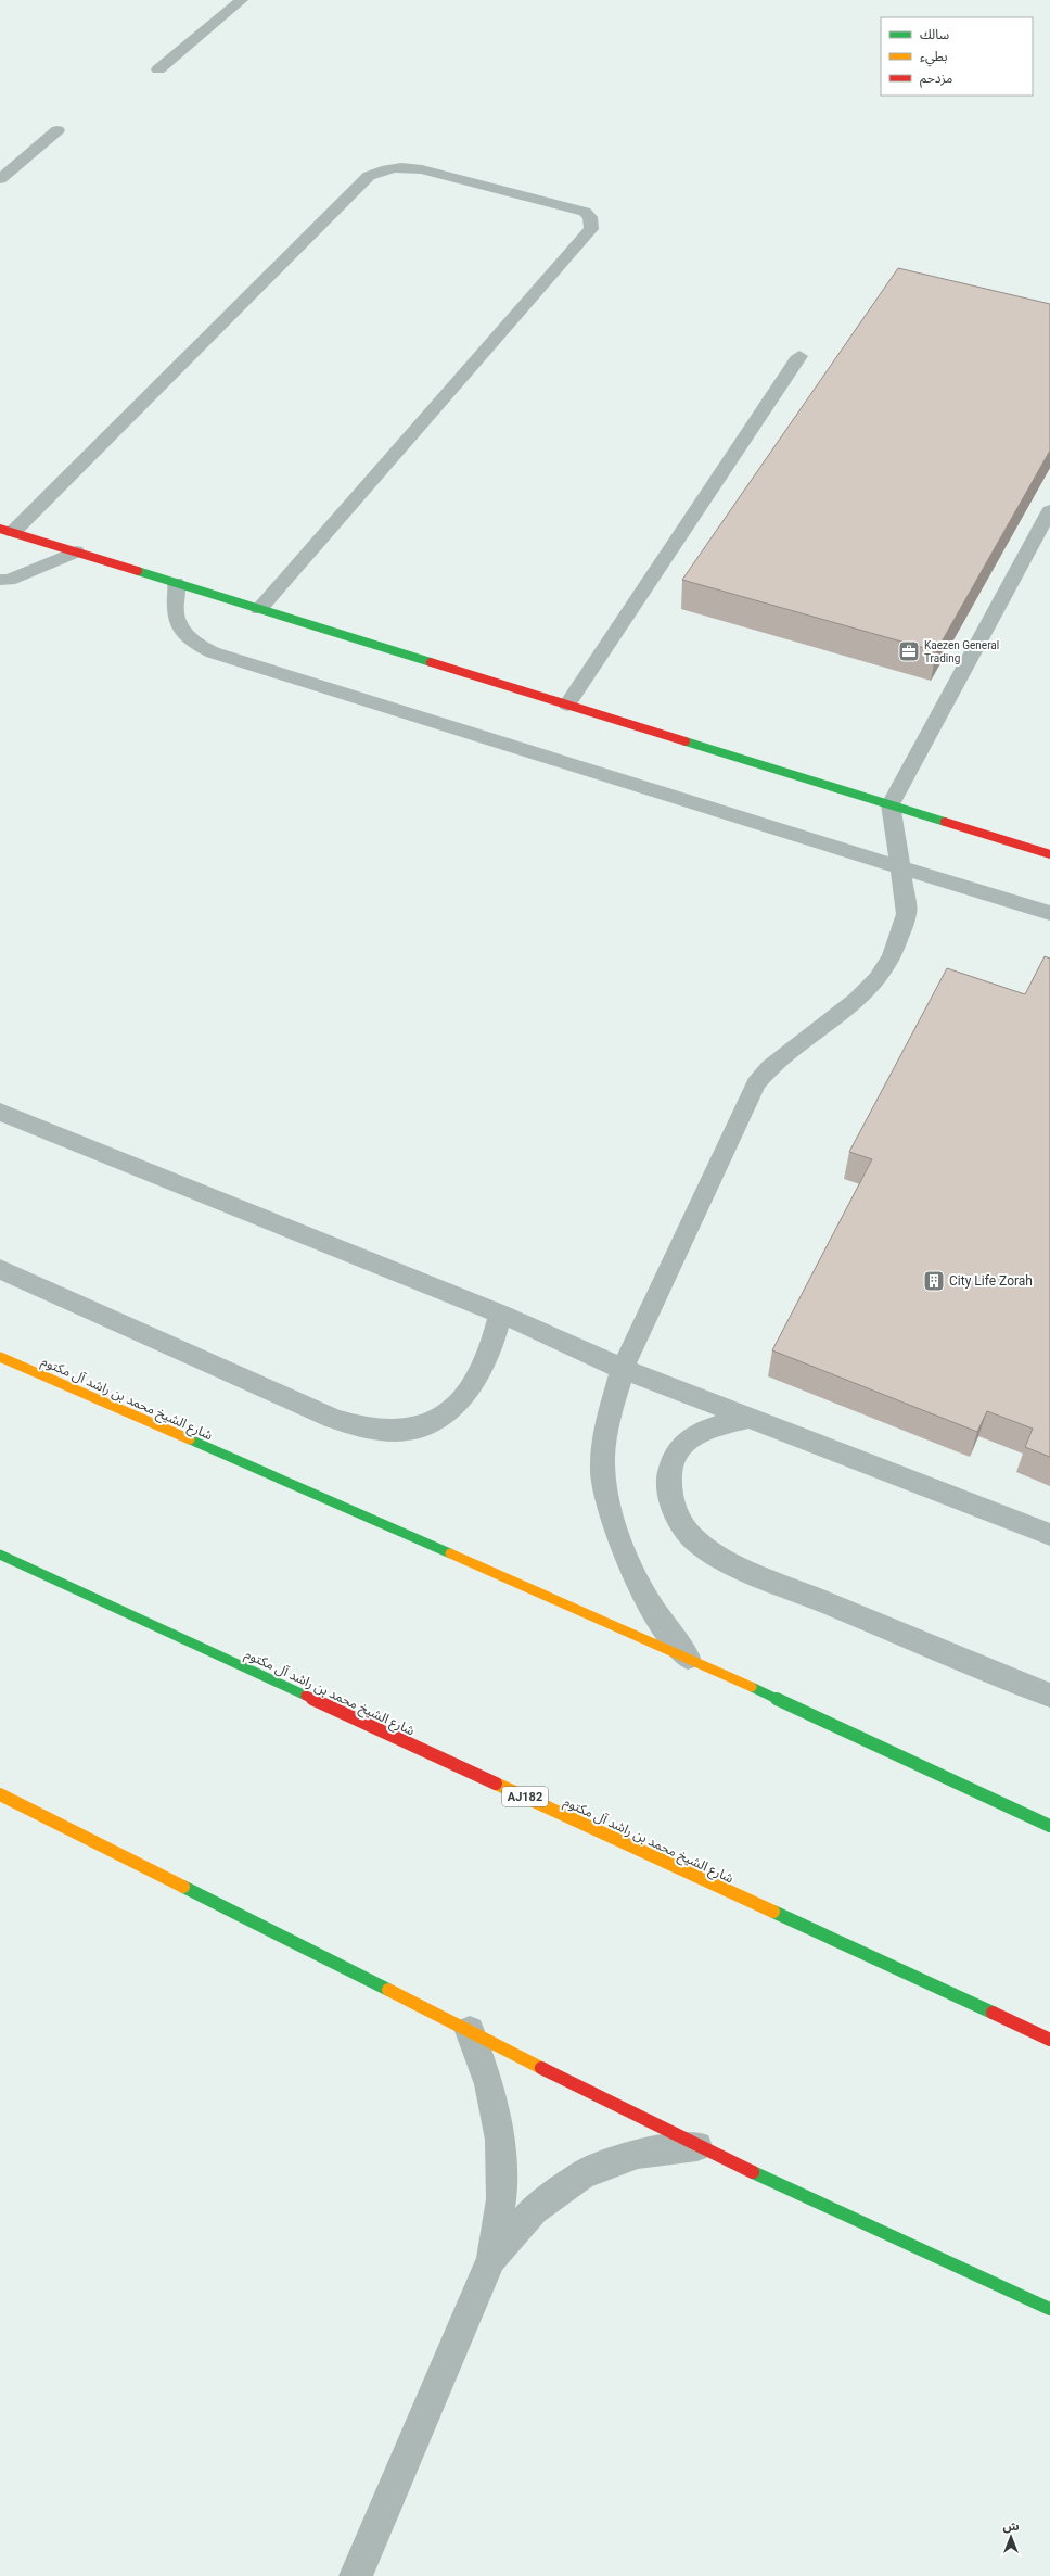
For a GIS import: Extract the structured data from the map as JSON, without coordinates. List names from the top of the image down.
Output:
{
  "streets": {
    "main road": ["شارع الشيخ محمد بن راشد آل مكتوم", "AJ182"]
  },
  "places": {
    "office": ["Kaezen General Trading"],
    "building": ["City Life Zorah"]
  },
  "legend": ["سالك", "بطيء", "مزدحم"],
  "north": "top"
}
